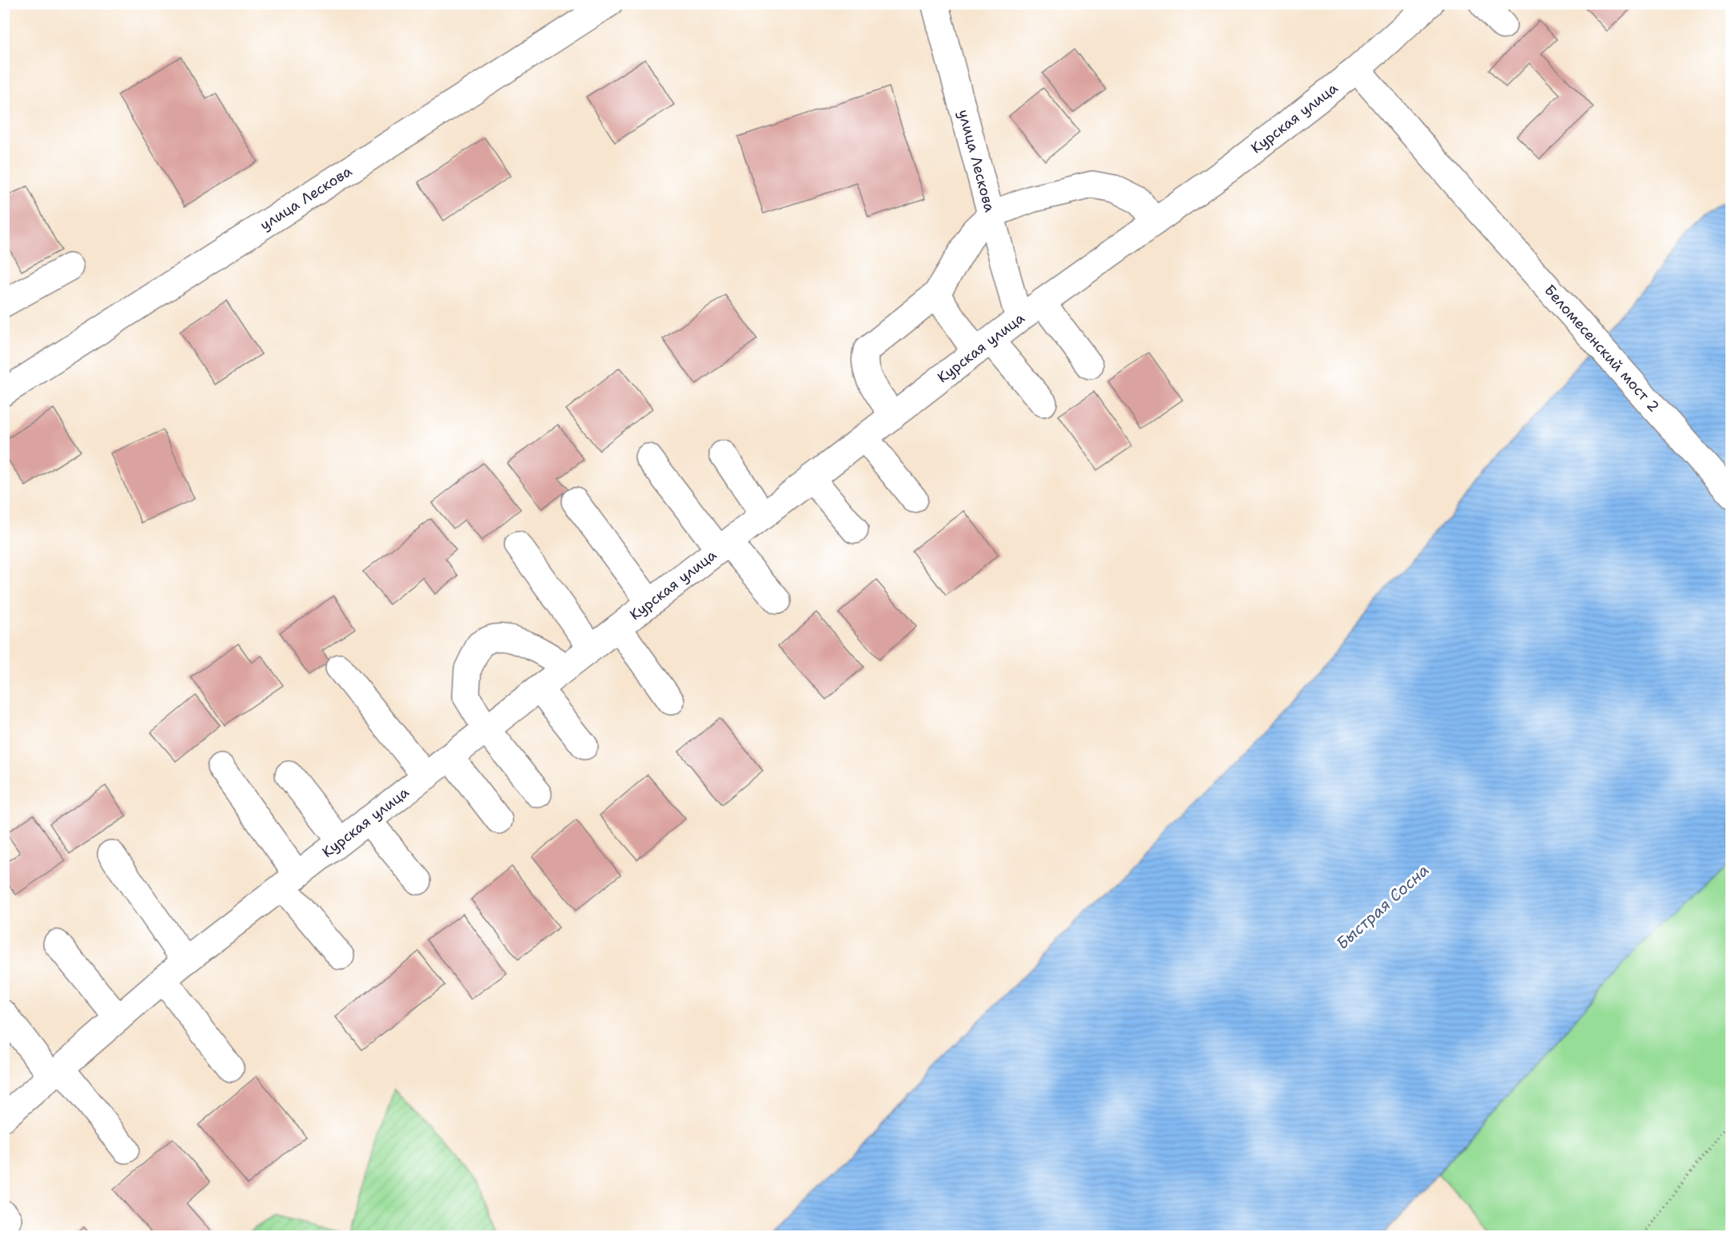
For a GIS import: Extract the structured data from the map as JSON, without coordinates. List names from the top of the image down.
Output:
{
  "streets": {
    "street": ["Курская улица", "улица Лескова", "Беломесенский мост 2"]
  },
  "crossings": [
    ["Курская улица", "улица Лескова"],
    ["Курская улица", "Беломесенский мост 2"]
  ],
  "water": ["Быстрая Сосна"]
}
